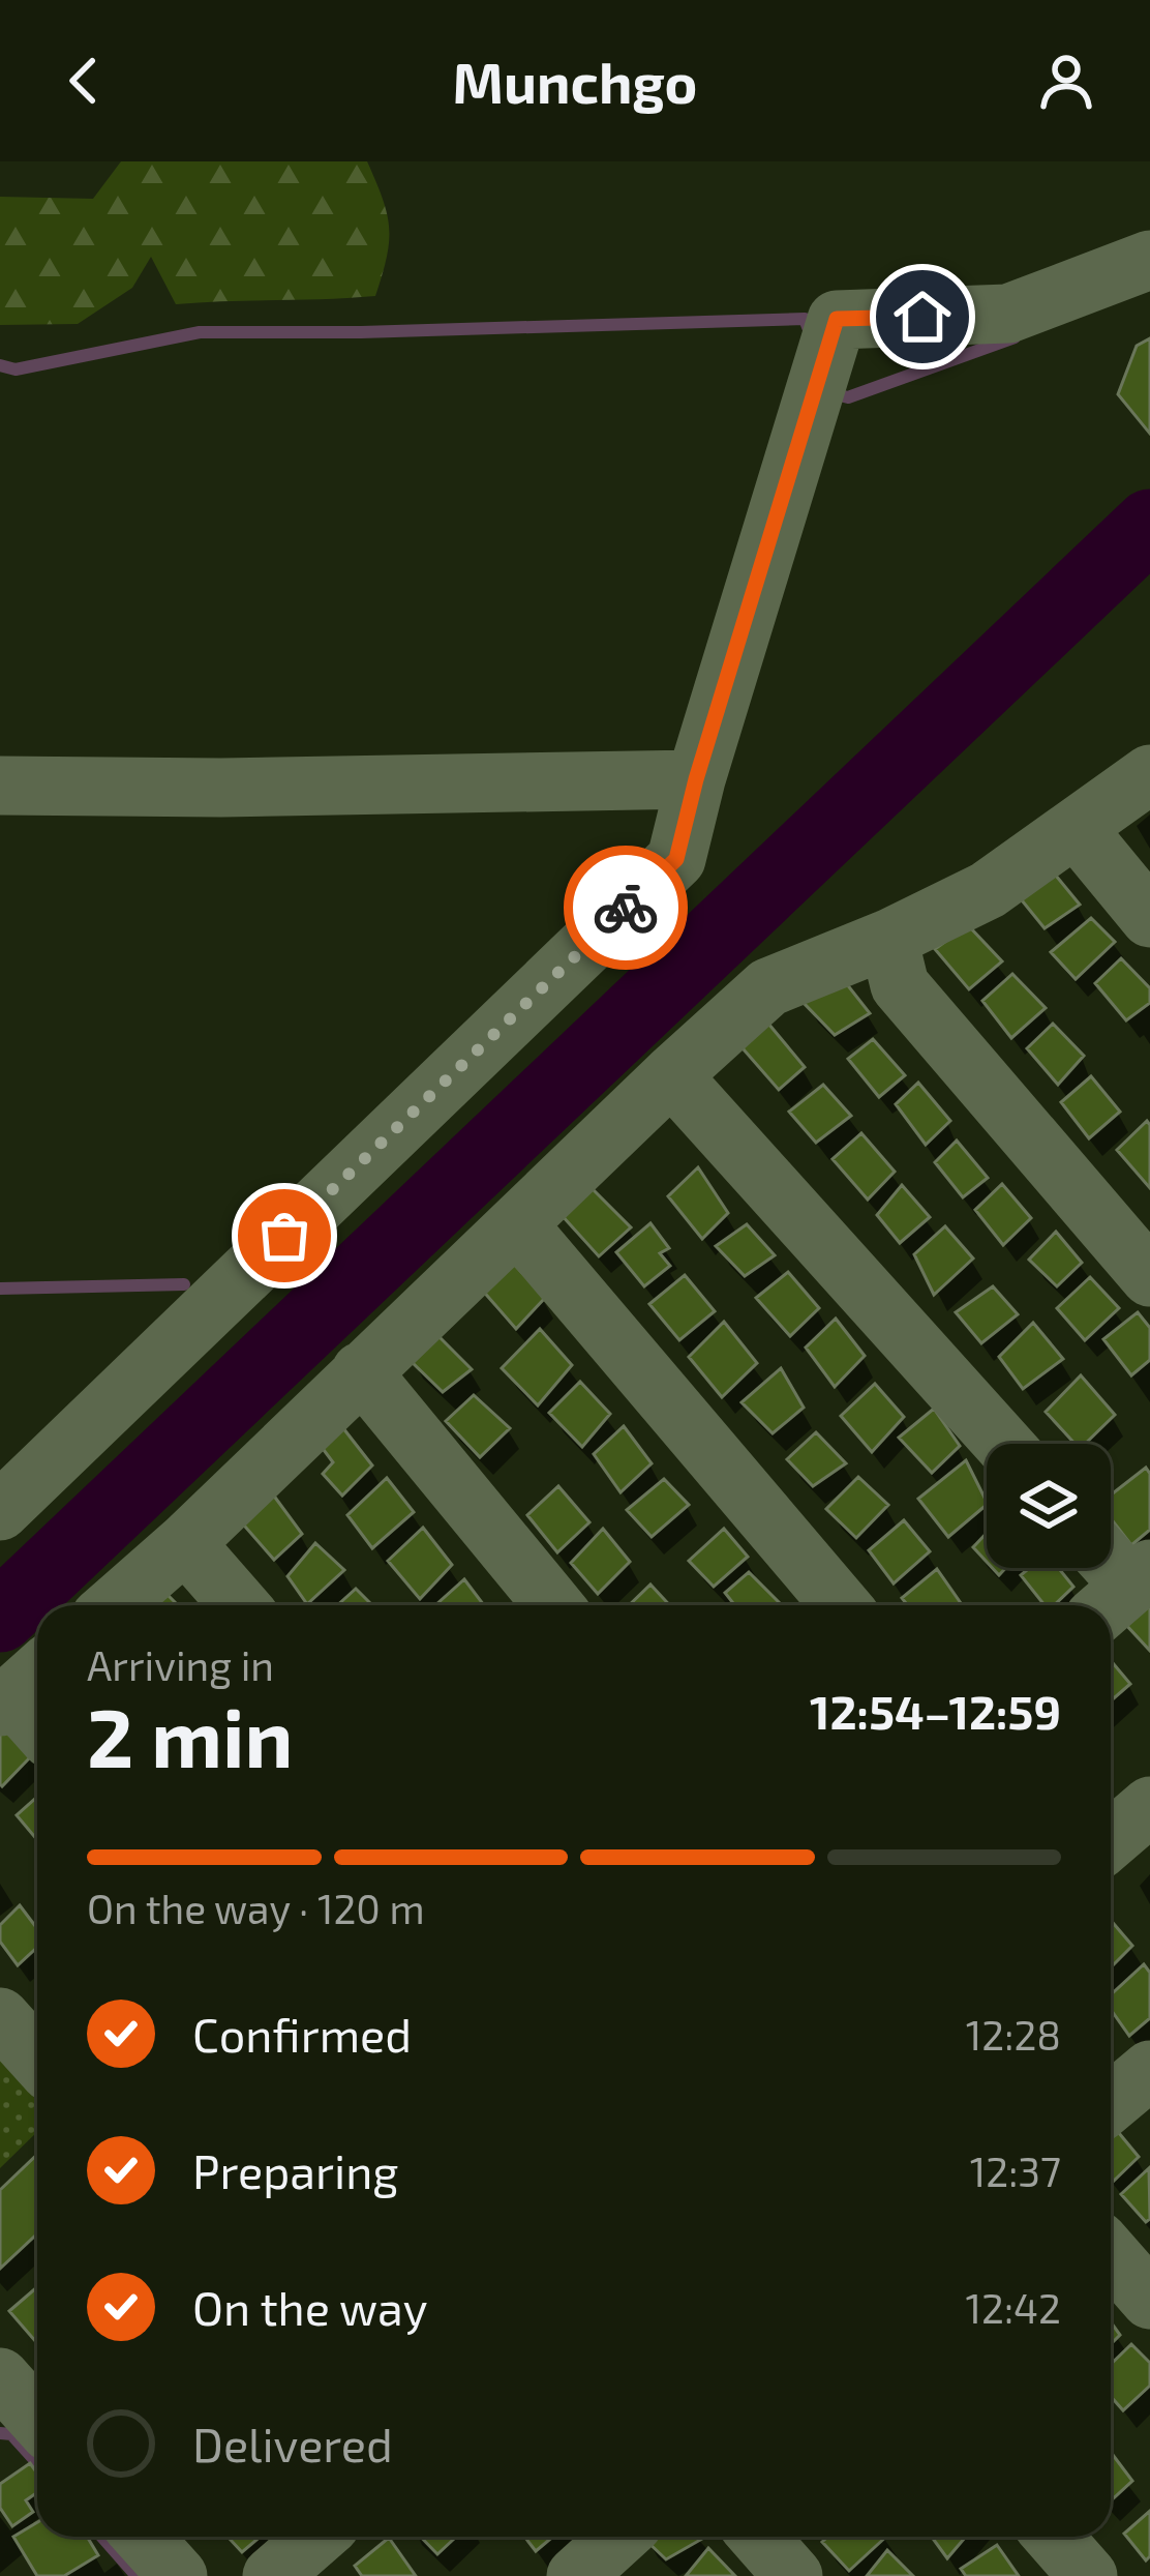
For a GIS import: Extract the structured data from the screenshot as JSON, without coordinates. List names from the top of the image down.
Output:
{
  "page": {
    "header": "Munchgo",
    "heading": ["2 min", "Arriving in", "12:54–12:59"],
    "bar": "On the way · 120 m",
    "list": [
      ["Confirmed", "12:28"],
      ["Preparing", "12:37"],
      ["On the way", "12:42"],
      "Delivered"
    ]
  }
}
